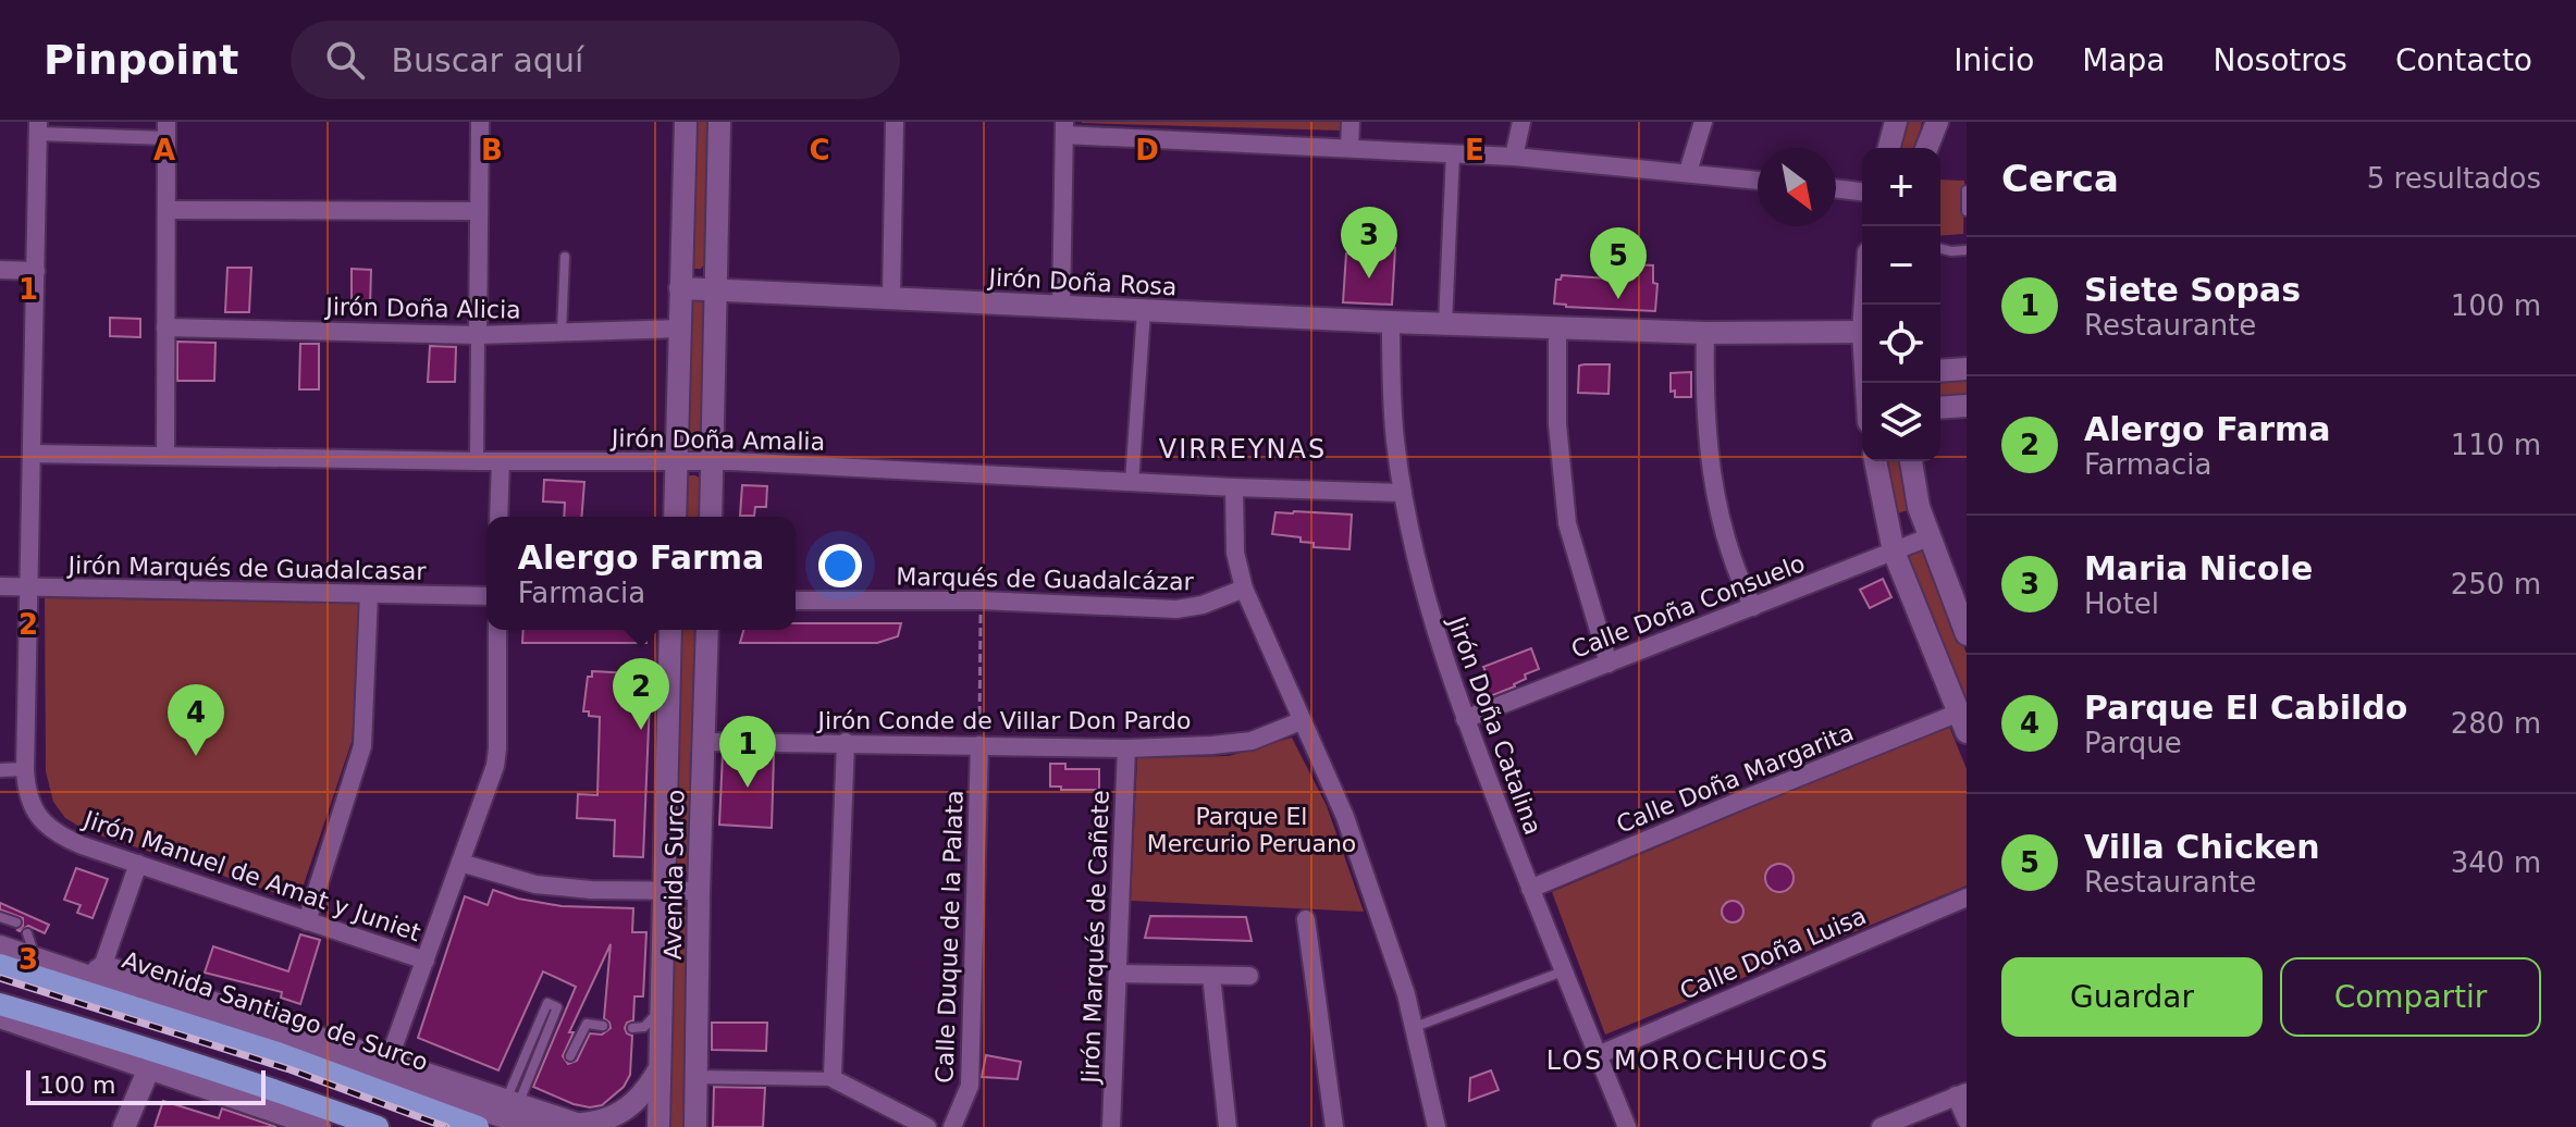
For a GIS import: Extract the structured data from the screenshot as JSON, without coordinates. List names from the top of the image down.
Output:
{
  "streets": {
    "main road": ["Jirón Doña Rosa", "Avenida Surco", "Avenida Santiago de Surco"],
    "street": [
      "Jirón Doña Alicia",
      "Jirón Doña Amalia",
      "Jirón Marqués de Guadalcasar",
      "Marqués de Guadalcázar",
      "Calle Doña Consuelo",
      "Jirón Conde de Villar Don Pardo",
      "Jirón Doña Catalina",
      "Calle Doña Margarita",
      "Jirón Manuel de Amat y Juniet",
      "Calle Duque de la Palata",
      "Jirón Marqués de Cañete",
      "Calle Doña Luisa"
    ]
  },
  "crossings": [
    ["Jirón Doña Rosa", "Jirón Doña Catalina"],
    ["Jirón Doña Amalia", "Jirón Doña Catalina"],
    ["Jirón Doña Amalia", "Jirón Manuel de Amat y Juniet"],
    ["Jirón Marqués de Guadalcasar", "Jirón Manuel de Amat y Juniet"],
    ["Calle Doña Consuelo", "Jirón Doña Catalina"],
    ["Jirón Conde de Villar Don Pardo", "Avenida Surco"],
    ["Jirón Conde de Villar Don Pardo", "Calle Duque de la Palata"],
    ["Jirón Conde de Villar Don Pardo", "Jirón Marqués de Cañete"],
    ["Jirón Doña Catalina", "Calle Doña Margarita"],
    ["Jirón Doña Catalina", "Calle Doña Luisa"]
  ],
  "districts": ["VIRREYNAS", "LOS MOROCHUCOS"],
  "parks": ["Parque El Mercurio Peruano"],
  "scale_bar": "100 m",
  "north": "bottom right",
  "page": {
    "header": "Pinpoint",
    "search": "Buscar aquí",
    "nav": [
      "Inicio",
      "Mapa",
      "Nosotros",
      "Contacto"
    ],
    "heading": ["Cerca", "5 resultados"],
    "map_buttons": ["+", "−"],
    "pins": [
      "3",
      "5",
      "2",
      "4",
      "1"
    ],
    "list": [
      {
        "mark": "1",
        "name": "Siete Sopas",
        "note": "Restaurante",
        "value": "100 m"
      },
      {
        "mark": "2",
        "name": "Alergo Farma",
        "note": "Farmacia",
        "value": "110 m"
      },
      {
        "mark": "3",
        "name": "Maria Nicole",
        "note": "Hotel",
        "value": "250 m"
      },
      {
        "mark": "4",
        "name": "Parque El Cabildo",
        "note": "Parque",
        "value": "280 m"
      },
      {
        "mark": "5",
        "name": "Villa Chicken",
        "note": "Restaurante",
        "value": "340 m"
      }
    ],
    "popup": ["Alergo Farma", "Farmacia"],
    "buttons": ["Guardar", "Compartir"],
    "scale": "100 m"
  },
  "grid": {
    "columns": [
      "A",
      "B",
      "C",
      "D",
      "E"
    ],
    "rows": ["1", "2", "3"]
  }
}
